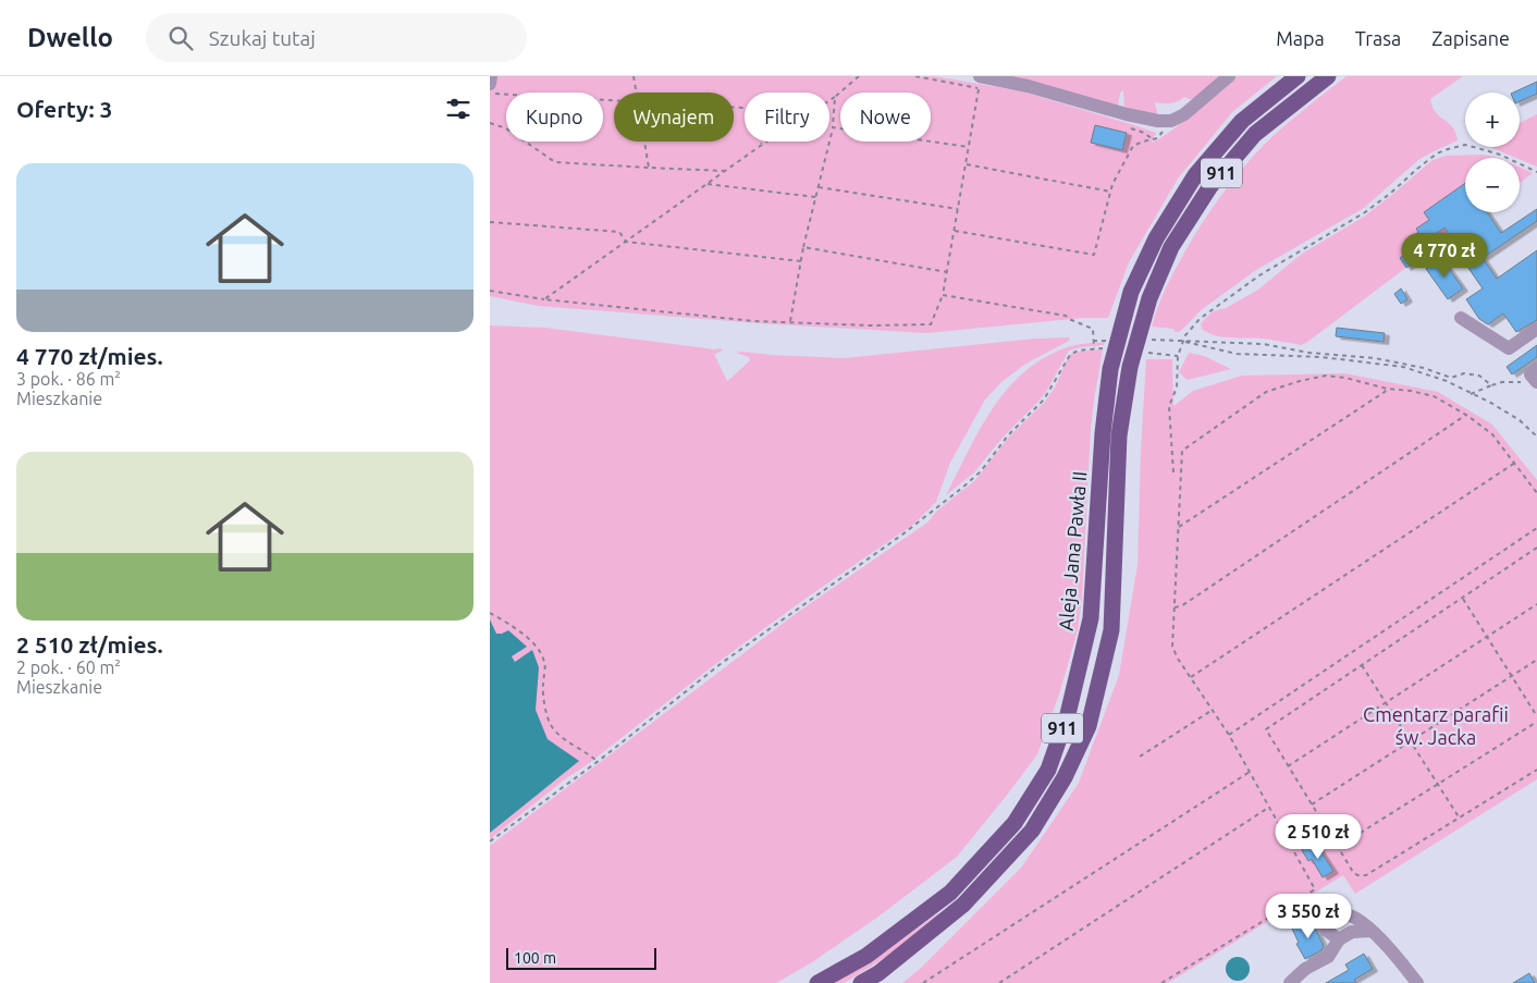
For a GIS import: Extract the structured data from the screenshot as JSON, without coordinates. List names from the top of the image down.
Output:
{
  "streets": {
    "main road": ["911", "Aleja Jana Pawła II"]
  },
  "parks": ["Cmentarz parafii św. Jacka"],
  "scale_bar": "100 m",
  "page": {
    "header": "Dwello",
    "search": "Szukaj tutaj",
    "nav": ["Mapa", "Trasa", "Zapisane"],
    "heading": "Oferty: 3",
    "map_buttons": ["+", "−"],
    "chip": [
      "Kupno",
      "Wynajem",
      "Filtry",
      "Nowe"
    ],
    "list": [
      {
        "name": "4 770 zł/mies.",
        "note": "3 pok. · 86 m² · Mieszkanie"
      },
      {
        "name": "2 510 zł/mies.",
        "note": "2 pok. · 60 m² · Mieszkanie"
      }
    ],
    "price": ["4 770 zł", "2 510 zł", "3 550 zł"],
    "scale": "100 m"
  }
}
